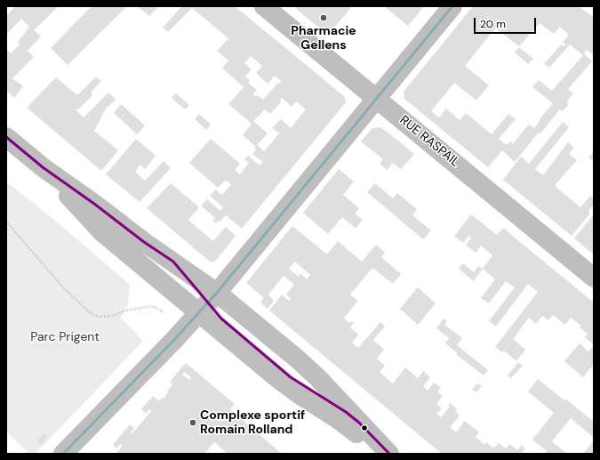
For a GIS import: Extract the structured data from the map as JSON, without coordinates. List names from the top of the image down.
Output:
{
  "streets": {
    "street": ["RUE RASPAIL"]
  },
  "parks": ["Parc Prigent"],
  "places": ["Pharmacie Gellens", "Complexe sportif Romain Rolland"],
  "scale_bar": "20 m"
}
